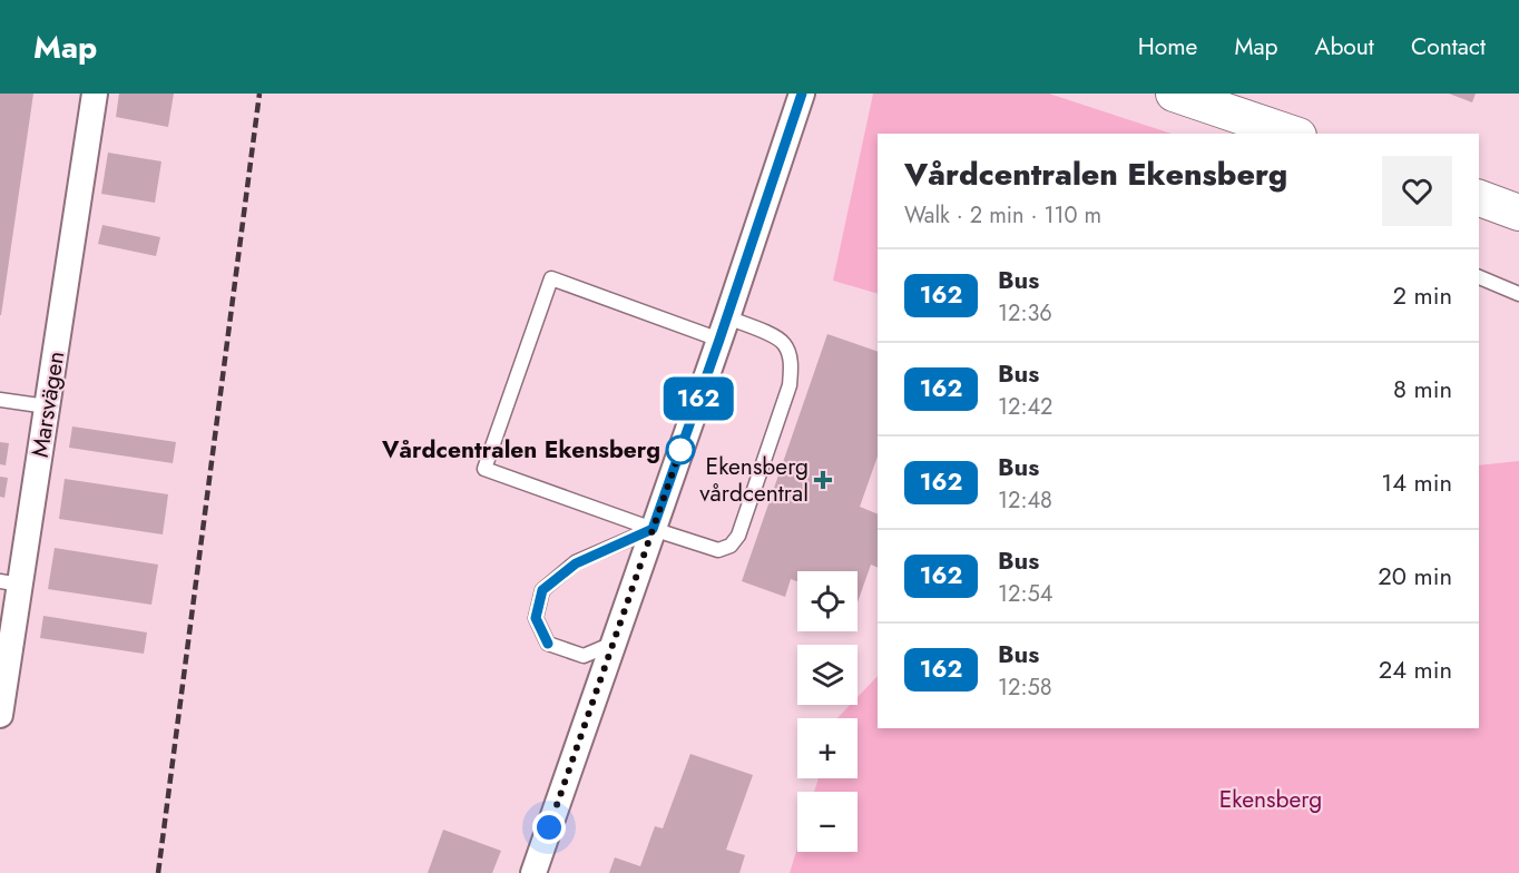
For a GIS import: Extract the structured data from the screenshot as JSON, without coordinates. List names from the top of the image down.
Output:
{
  "streets": {
    "street": ["Marsvägen"]
  },
  "parks": ["Ekensberg"],
  "places": {
    "other": ["Vårdcentralen Ekensberg"],
    "health": ["Ekensberg vårdcentral"]
  },
  "lines": ["bus line 162"],
  "page": {
    "header": "Map",
    "nav": [
      "Home",
      "Map",
      "About",
      "Contact"
    ],
    "on_map": "162",
    "heading": ["Vårdcentralen Ekensberg", "Walk · 2 min · 110 m"],
    "list": [
      {
        "mark": "162",
        "name": "Bus",
        "note": "12:36",
        "value": "2 min"
      },
      {
        "mark": "162",
        "name": "Bus",
        "note": "12:42",
        "value": "8 min"
      },
      {
        "mark": "162",
        "name": "Bus",
        "note": "12:48",
        "value": "14 min"
      },
      {
        "mark": "162",
        "name": "Bus",
        "note": "12:54",
        "value": "20 min"
      },
      {
        "mark": "162",
        "name": "Bus",
        "note": "12:58",
        "value": "24 min"
      }
    ],
    "map_buttons": ["+", "−"]
  }
}
